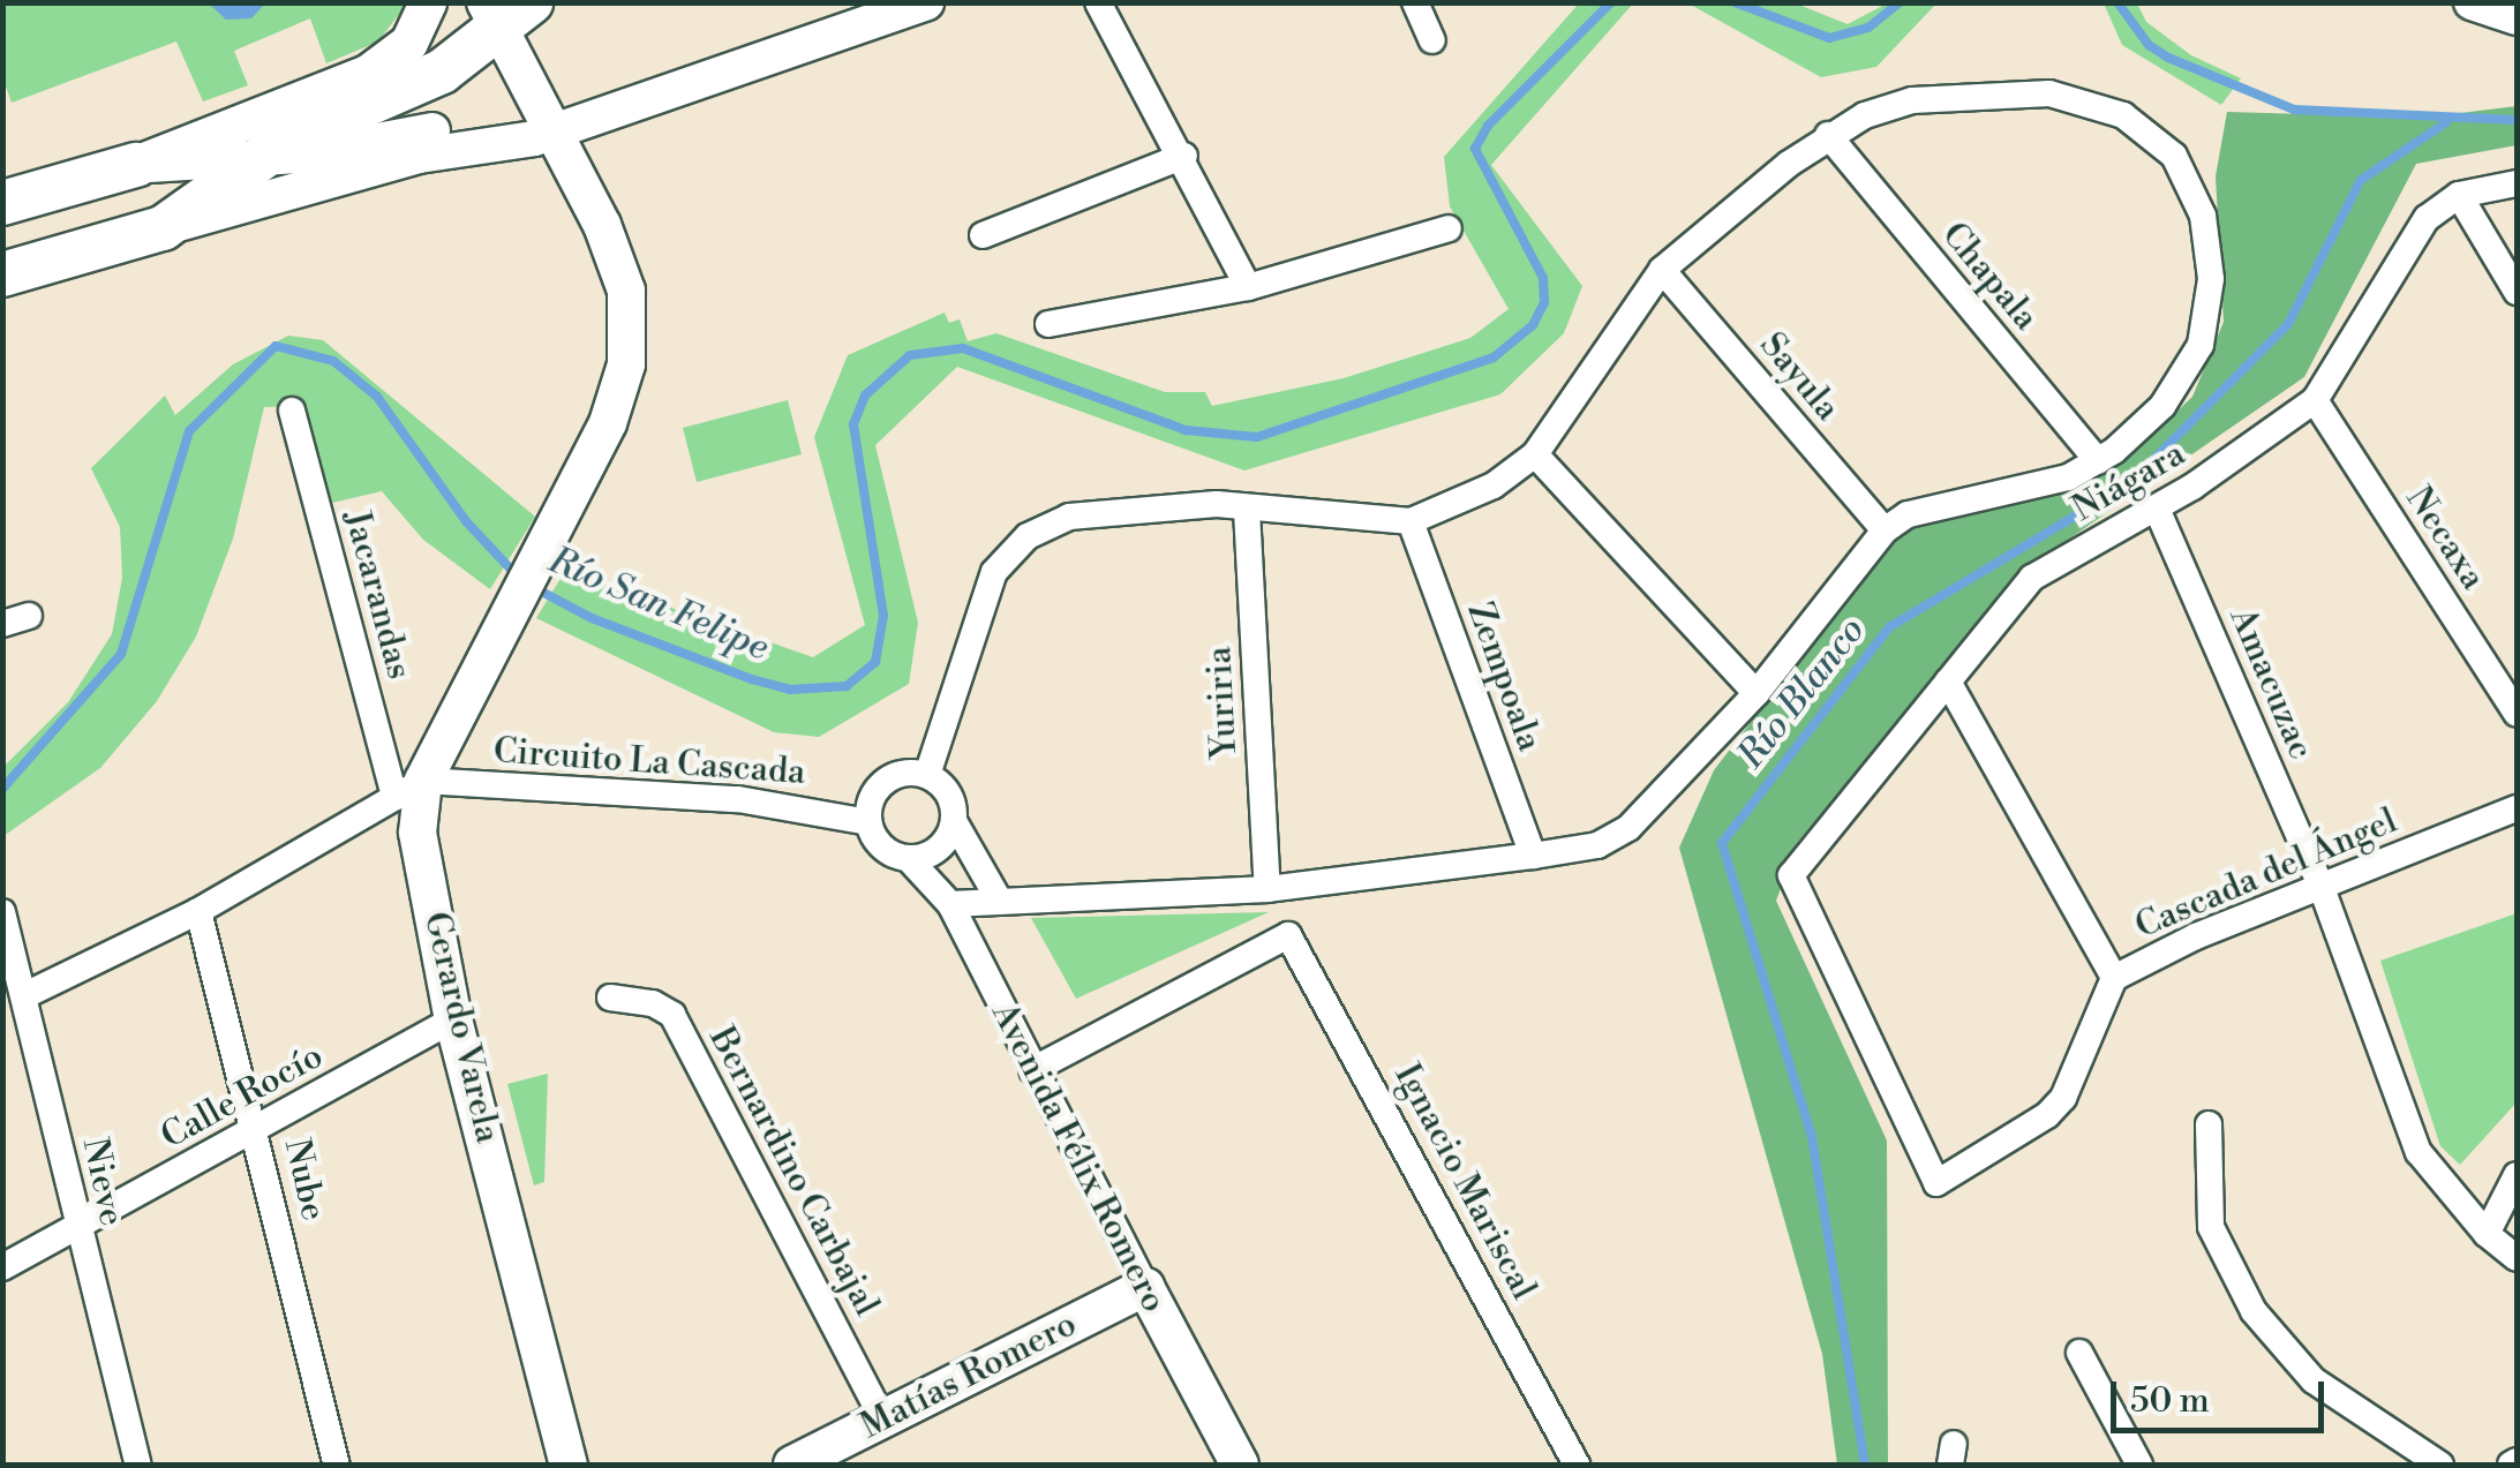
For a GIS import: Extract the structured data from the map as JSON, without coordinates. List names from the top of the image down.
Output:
{
  "streets": {
    "main road": ["Gerardo Varela", "Avenida Félix Romero", "Matías Romero"],
    "street": [
      "Chapala",
      "Sayula",
      "Niágara",
      "Necaxa",
      "Jacarandas",
      "Zempoala",
      "Amacuzac",
      "Yuriria",
      "Circuito La Cascada",
      "Cascada del Ángel",
      "Calle Rocío",
      "Bernardino Carbajal",
      "Nube",
      "Nieve",
      "Ignacio Mariscal"
    ]
  },
  "crossings": [
    ["Niágara", "Necaxa"],
    ["Niágara", "Amacuzac"],
    ["Niágara", "Cascada del Ángel"],
    ["Jacarandas", "Circuito La Cascada"],
    ["Jacarandas", "Gerardo Varela"],
    ["Amacuzac", "Cascada del Ángel"],
    ["Circuito La Cascada", "Gerardo Varela"],
    ["Circuito La Cascada", "Avenida Félix Romero"],
    ["Gerardo Varela", "Calle Rocío"],
    ["Calle Rocío", "Nube"],
    ["Calle Rocío", "Nieve"],
    ["Avenida Félix Romero", "Ignacio Mariscal"],
    ["Avenida Félix Romero", "Matías Romero"],
    ["Bernardino Carbajal", "Matías Romero"]
  ],
  "water": ["Río San Felipe", "Río Blanco"],
  "scale_bar": "50 m"
}
